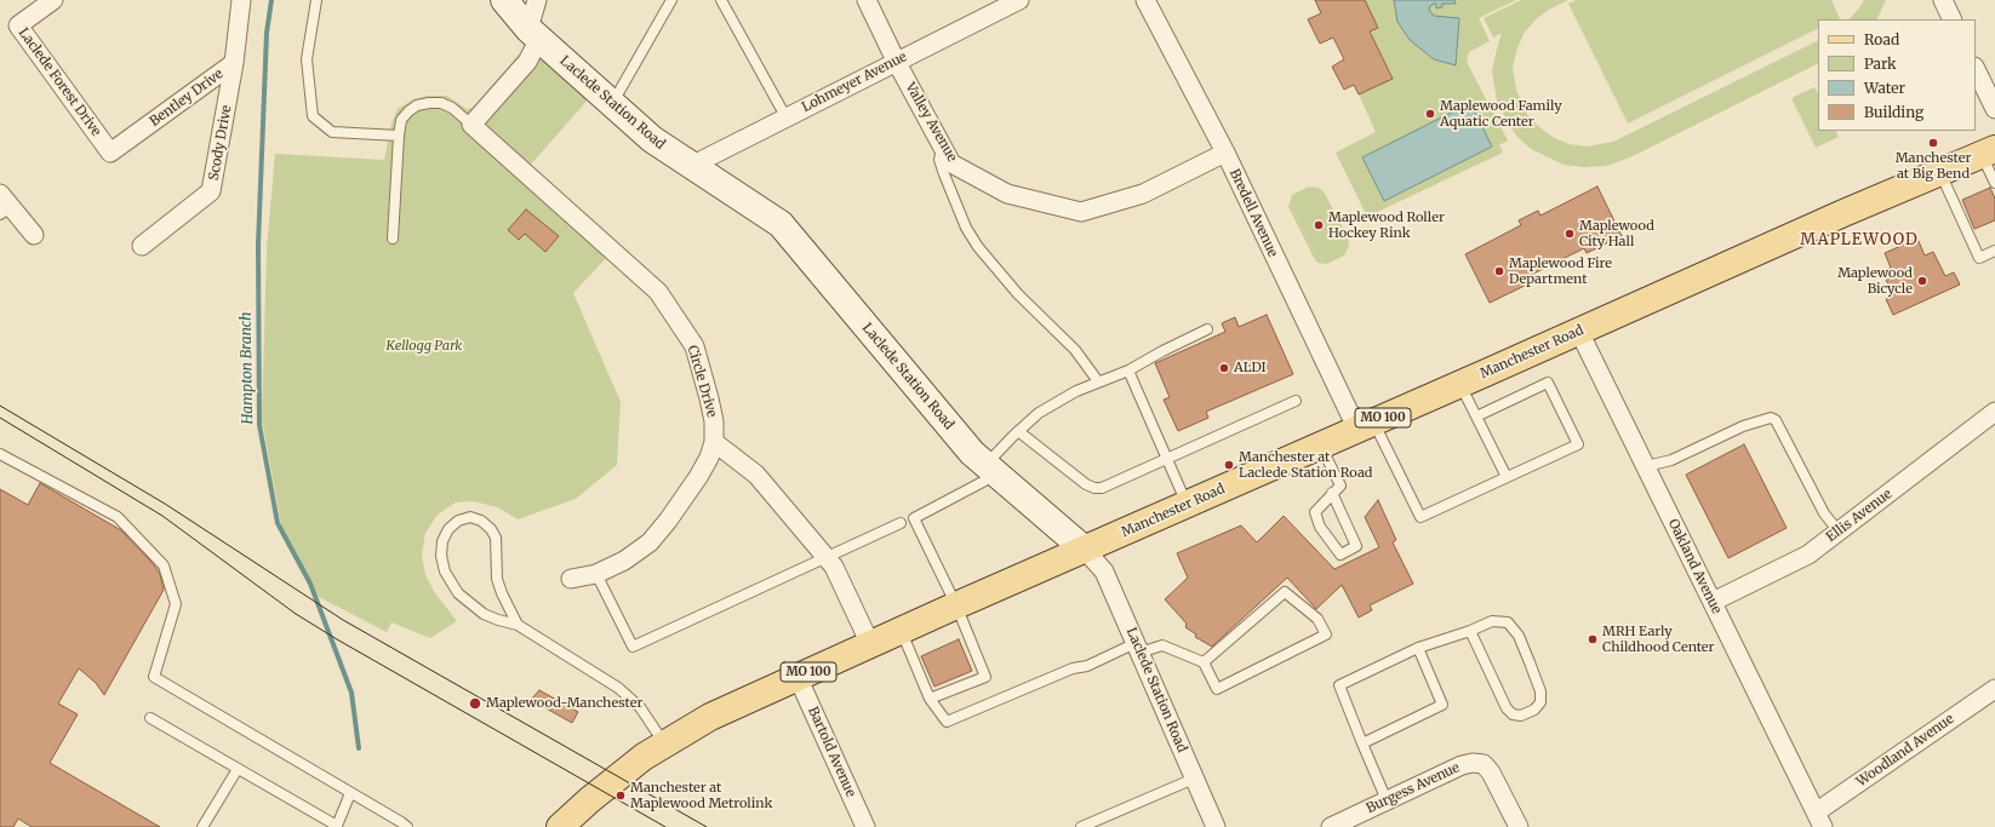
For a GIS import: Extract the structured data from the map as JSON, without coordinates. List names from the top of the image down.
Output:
{
  "streets": {
    "main road": ["Manchester Road", "MO 100"],
    "street": [
      "Laclede Forest Drive",
      "Lohmeyer Avenue",
      "Bentley Drive",
      "Laclede Station Road",
      "Valley Avenue",
      "Scody Drive",
      "Bredell Avenue",
      "Circle Drive",
      "Ellis Avenue",
      "Oakland Avenue",
      "Woodland Avenue",
      "Bartold Avenue",
      "Burgess Avenue"
    ]
  },
  "crossings": [
    ["Laclede Forest Drive", "Bentley Drive"],
    ["Lohmeyer Avenue", "Laclede Station Road"],
    ["Lohmeyer Avenue", "Valley Avenue"],
    ["Bentley Drive", "Scody Drive"],
    ["Laclede Station Road", "Manchester Road"],
    ["Valley Avenue", "Bredell Avenue"],
    ["Bredell Avenue", "Manchester Road"],
    ["Manchester Road", "Oakland Avenue"],
    ["Manchester Road", "Bartold Avenue"],
    ["Ellis Avenue", "Oakland Avenue"],
    ["Oakland Avenue", "Woodland Avenue"]
  ],
  "districts": ["MAPLEWOOD"],
  "water": ["Hampton Branch"],
  "parks": ["Kellogg Park"],
  "places": [
    "Maplewood Family Aquatic Center",
    "Manchester at Big Bend",
    "Maplewood Roller Hockey Rink",
    "Maplewood City Hall",
    "Maplewood Fire Department",
    "Maplewood Bicycle",
    "ALDI",
    "Manchester at Laclede Station Road",
    "MRH Early Childhood Center",
    "Maplewood-Manchester",
    "Manchester at Maplewood Metrolink"
  ],
  "legend": [
    "Road",
    "Park",
    "Water",
    "Building"
  ]
}
